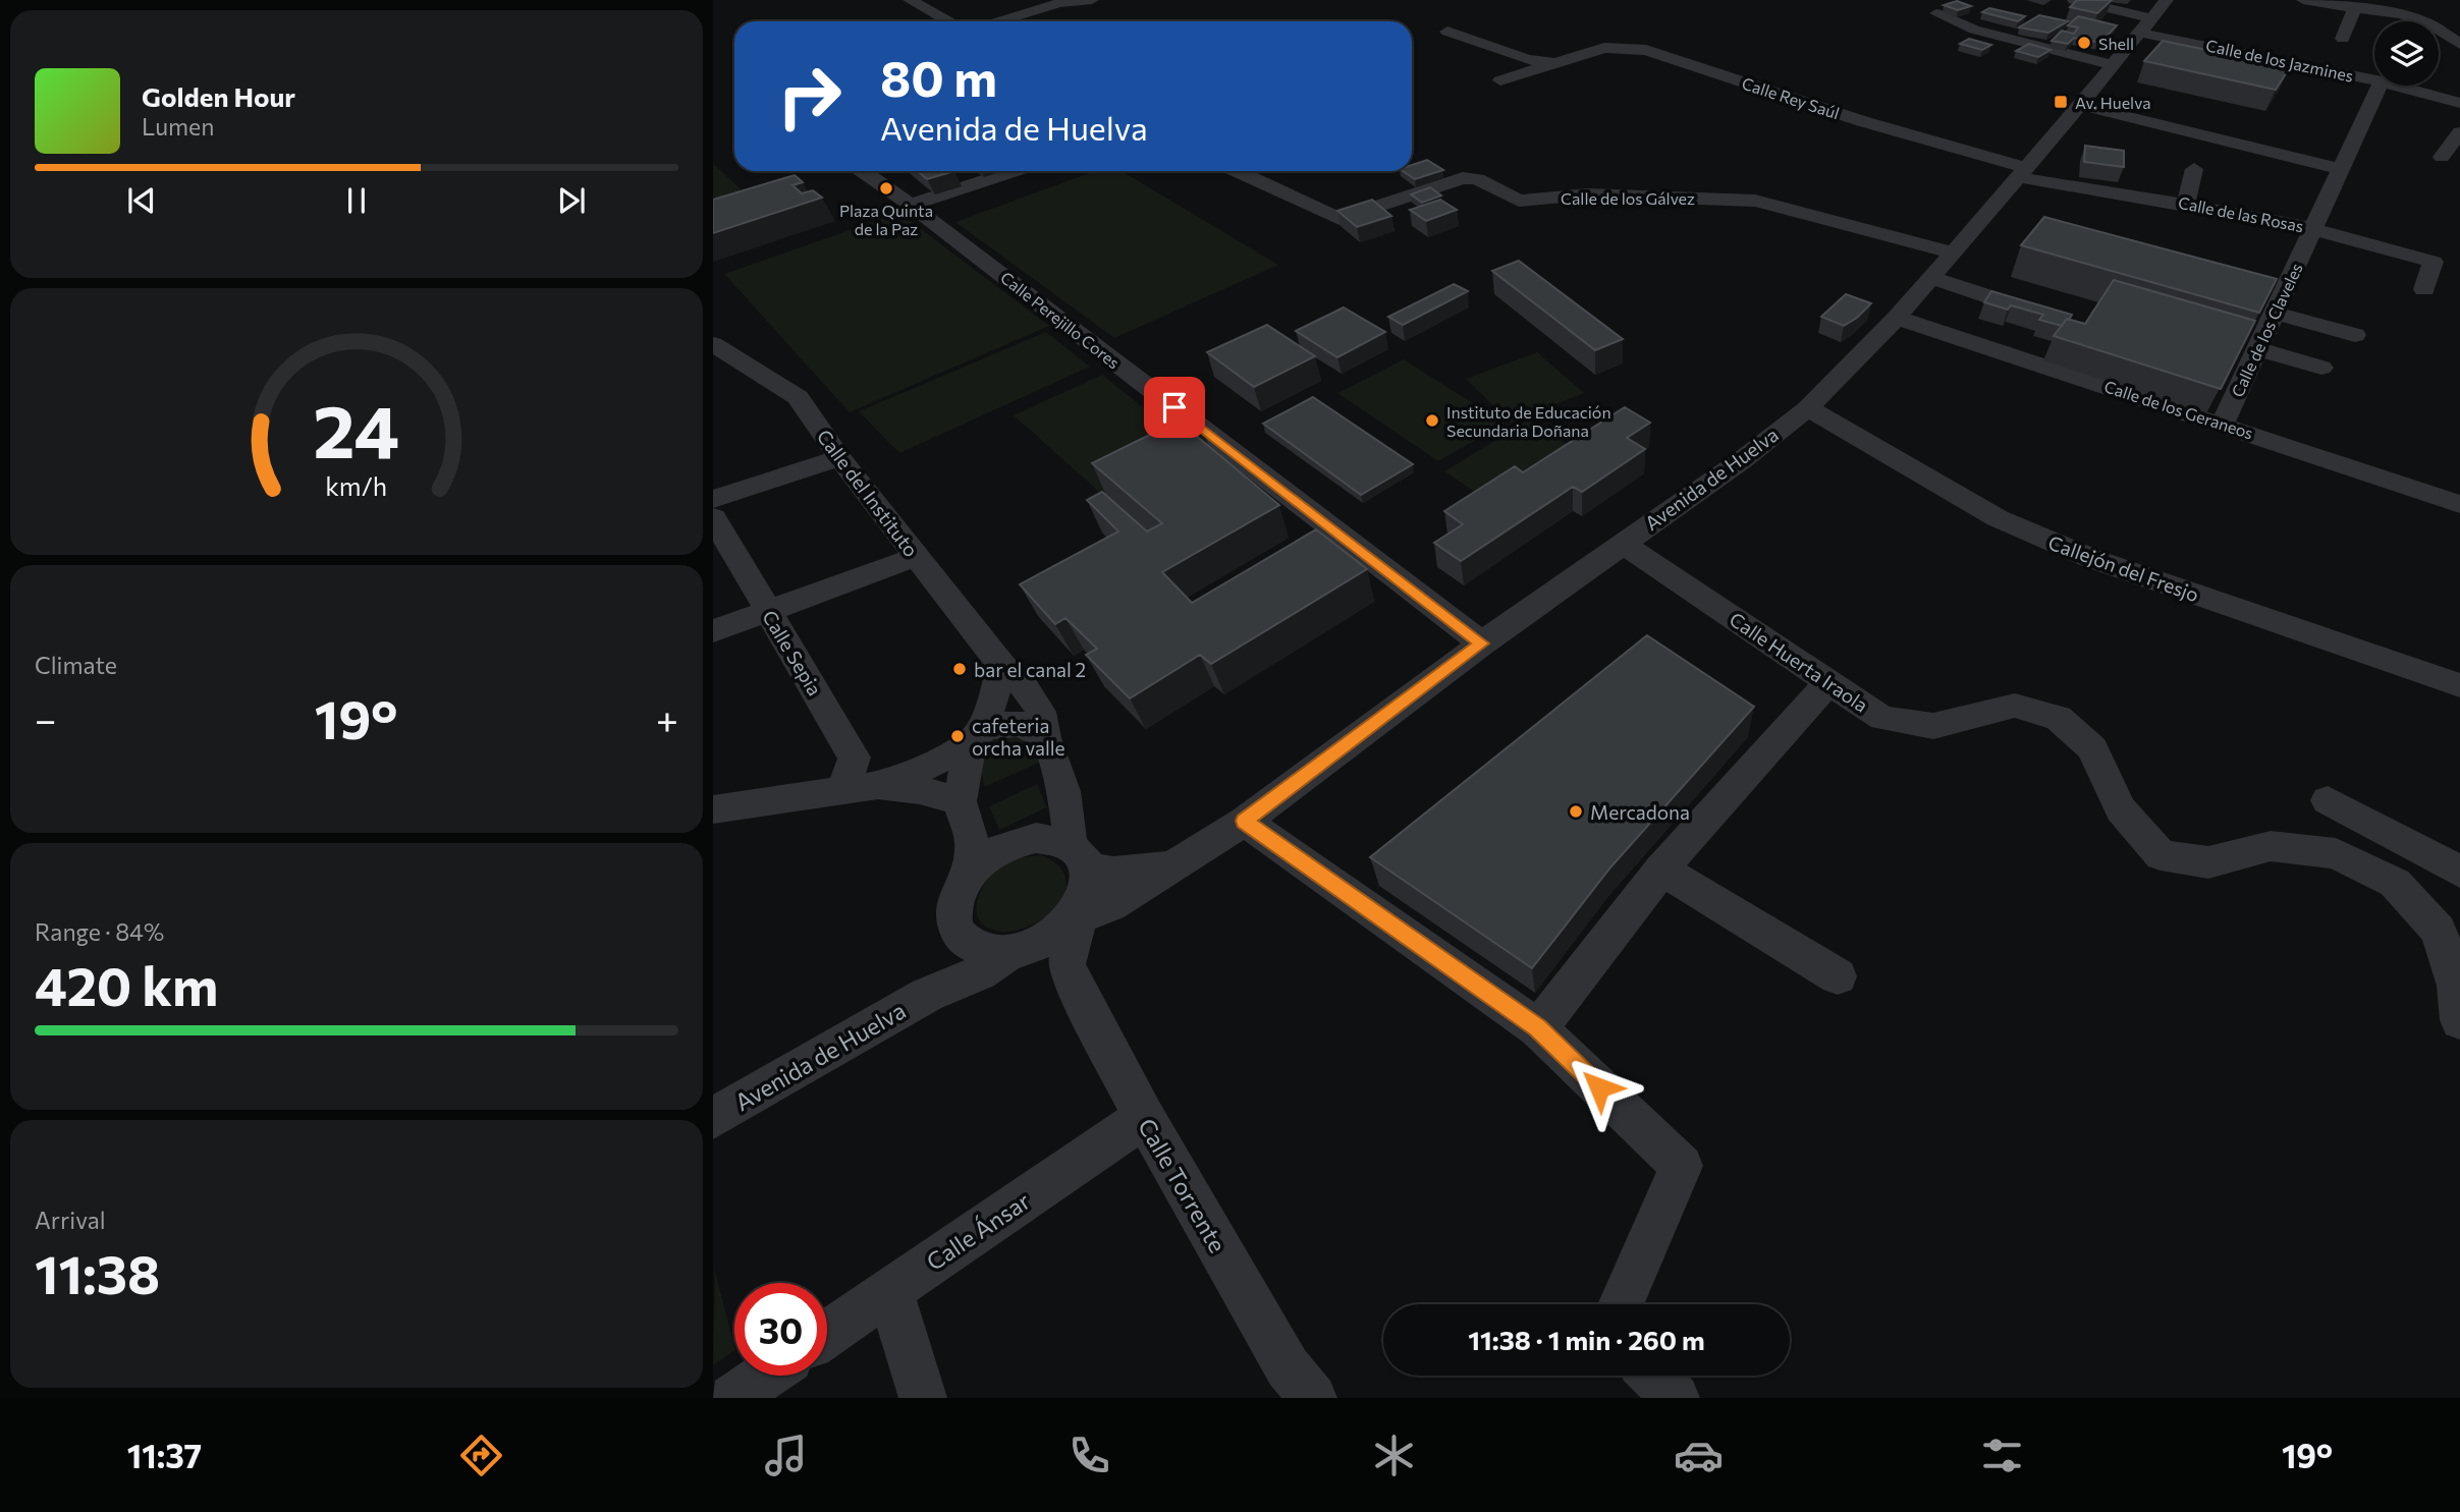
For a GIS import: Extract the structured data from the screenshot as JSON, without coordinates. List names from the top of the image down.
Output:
{
  "streets": {
    "street": [
      "Calle de los Jazmines",
      "Calle Rey Saúl",
      "Calle de los Gálvez",
      "Calle de las Rosas",
      "Calle Perejillo Cores",
      "Calle de los Claveles",
      "Calle de los Geraneos",
      "Avenida de Huelva",
      "Calle del Instituto",
      "Callejón del Fresjo",
      "Calle Sepia",
      "Calle Huerta Iraola",
      "Calle Torrente",
      "Calle Ánsar"
    ]
  },
  "crossings": [
    ["Calle de los Jazmines", "Avenida de Huelva"],
    ["Calle Rey Saúl", "Calle de las Rosas"],
    ["Calle Rey Saúl", "Avenida de Huelva"],
    ["Calle de los Gálvez", "Avenida de Huelva"],
    ["Calle de las Rosas", "Calle de los Claveles"],
    ["Calle de las Rosas", "Avenida de Huelva"],
    ["Calle Perejillo Cores", "Avenida de Huelva"],
    ["Calle de los Claveles", "Calle de los Geraneos"],
    ["Calle de los Geraneos", "Avenida de Huelva"],
    ["Avenida de Huelva", "Calle del Instituto"],
    ["Avenida de Huelva", "Callejón del Fresjo"],
    ["Avenida de Huelva", "Calle Huerta Iraola"],
    ["Avenida de Huelva", "Calle Torrente"],
    ["Calle del Instituto", "Calle Torrente"],
    ["Calle Torrente", "Calle Ánsar"]
  ],
  "places": {
    "other": [
      "Shell",
      "Plaza Quinta de la Paz",
      "Instituto de Educación Secundaria Doñana",
      "bar el canal 2",
      "cafeteria orcha valle",
      "Mercadona"
    ],
    "transit": ["Av. Huelva"]
  },
  "page": {
    "turn": ["80 m", "Avenida de Huelva"],
    "song": ["Golden Hour", "Lumen"],
    "tile": [
      "Climate",
      ["Range · 84%", "420 km"],
      ["Arrival", "11:38"]
    ],
    "heat": ["−", "19°", "+"],
    "limit": "30",
    "trip": "11:38 · 1 min · 260 m",
    "tabs": ["11:37", "19°"],
    "gauge": ["24", "km/h"]
  }
}
